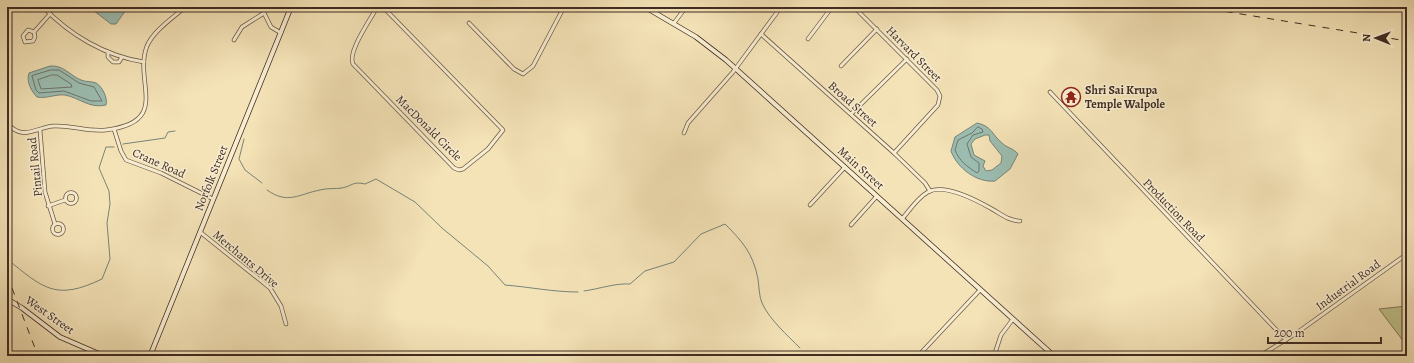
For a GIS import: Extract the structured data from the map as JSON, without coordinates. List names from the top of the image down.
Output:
{
  "streets": {
    "main road": ["Main Street", "Norfolk Street", "West Street"],
    "street": [
      "Harvard Street",
      "Broad Street",
      "MacDonald Circle",
      "Crane Road",
      "Pintail Road",
      "Production Road",
      "Merchants Drive",
      "Industrial Road"
    ]
  },
  "crossings": [
    ["Harvard Street", "Broad Street"],
    ["Crane Road", "Norfolk Street"],
    ["Norfolk Street", "Merchants Drive"],
    ["Production Road", "Industrial Road"]
  ],
  "places": {
    "temple": ["Shri Sai Krupa Temple Walpole"]
  },
  "scale_bar": "200 m",
  "north": "left"
}
